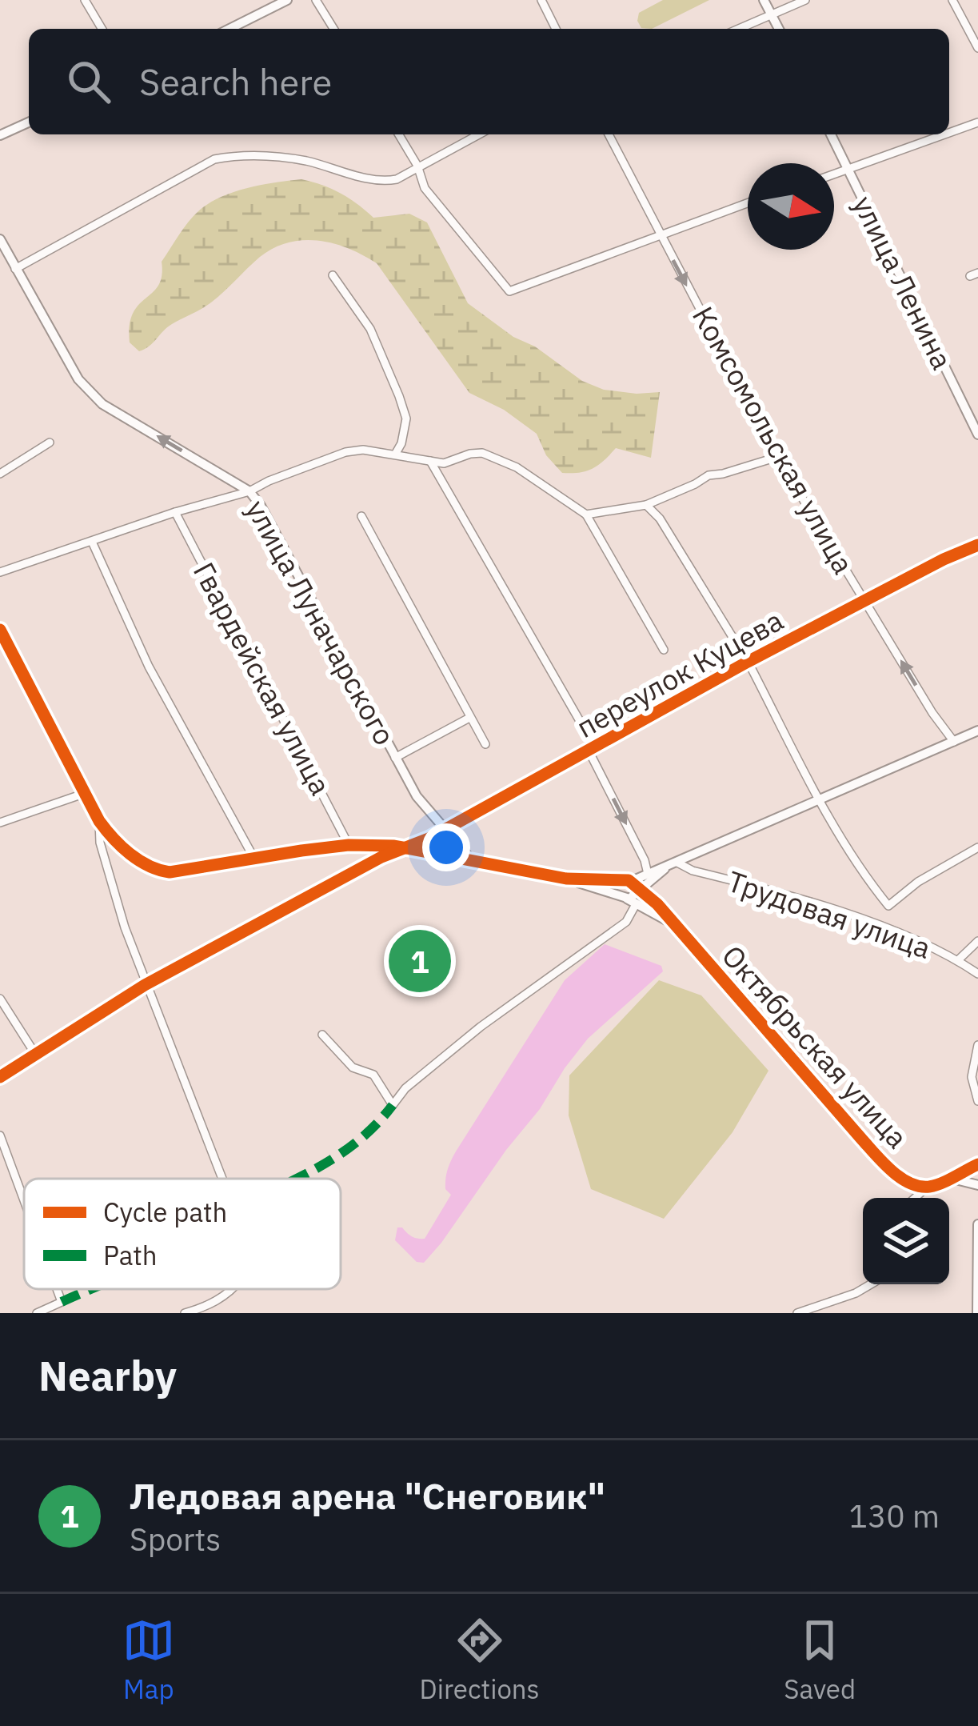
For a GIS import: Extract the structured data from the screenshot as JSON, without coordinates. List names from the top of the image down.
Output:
{
  "streets": {
    "street": [
      "улица Ленина",
      "Комсомольская улица",
      "улица Луначарского",
      "переулок Куцева",
      "Гвардейская улица",
      "Трудовая улица",
      "Октябрьская улица"
    ]
  },
  "crossings": [
    ["Комсомольская улица", "переулок Куцева"],
    ["улица Луначарского", "переулок Куцева"],
    ["переулок Куцева", "Трудовая улица"]
  ],
  "one_way": ["улица Луначарского"],
  "legend": ["Cycle path", "Path"],
  "north": "right",
  "page": {
    "search": "Search here",
    "pins": "1",
    "heading": "Nearby",
    "list": [
      {
        "mark": "1",
        "name": "Ледовая арена \"Снеговик\"",
        "note": "Sports",
        "value": "130 m"
      }
    ],
    "nav": ["Map", "Directions", "Saved"]
  }
}
